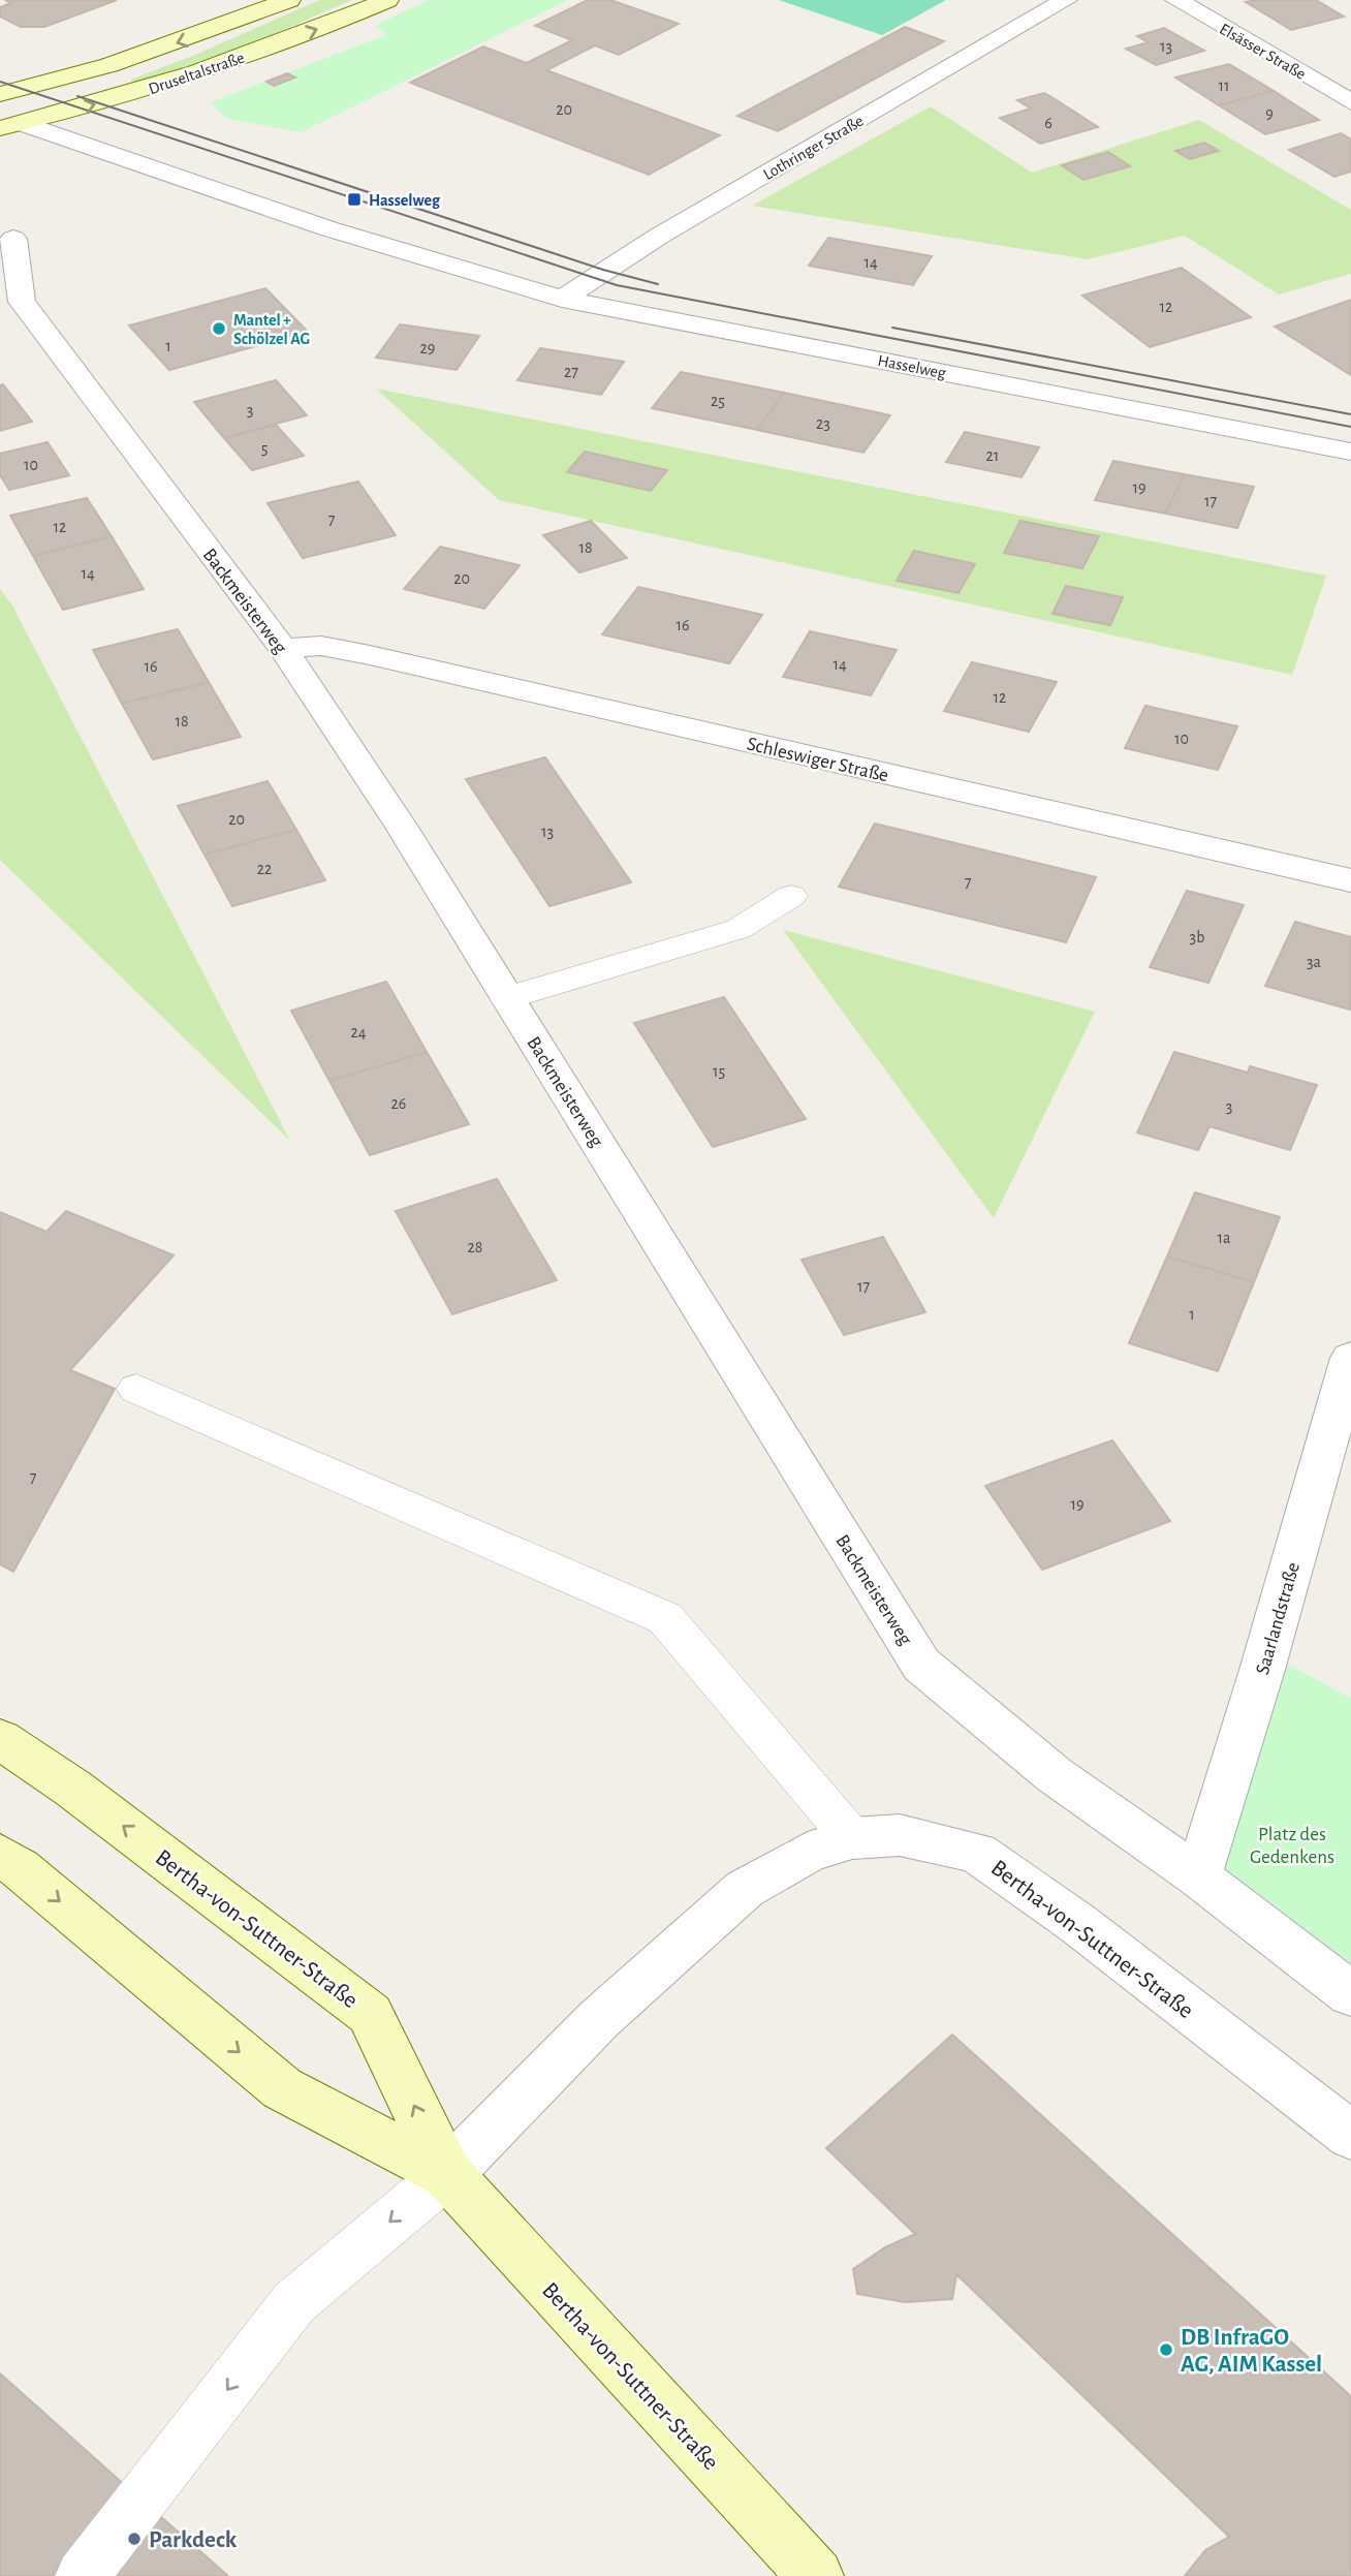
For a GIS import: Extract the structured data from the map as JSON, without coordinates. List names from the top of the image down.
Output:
{
  "streets": {
    "main road": ["Druseltalstraße", "Bertha-von-Suttner-Straße"],
    "street": [
      "Elsässer Straße",
      "Lothringer Straße",
      "Hasselweg",
      "Backmeisterweg",
      "Schleswiger Straße",
      "Saarlandstraße"
    ]
  },
  "crossings": [
    ["Druseltalstraße", "Hasselweg"],
    ["Lothringer Straße", "Hasselweg"],
    ["Backmeisterweg", "Schleswiger Straße"],
    ["Backmeisterweg", "Saarlandstraße"]
  ],
  "parks": ["Platz des Gedenkens"],
  "places": {
    "transit": ["Hasselweg"],
    "other": ["Mantel + Schölzel AG", "DB InfraGO AG, AIM Kassel", "Parkdeck"]
  },
  "house_numbers": [
    "13",
    "11",
    "20",
    "9",
    "6",
    "14",
    "12",
    "1",
    "29",
    "27",
    "25",
    "3",
    "23",
    "5",
    "21",
    "10",
    "19",
    "17",
    "7",
    "12",
    "18",
    "14",
    "20",
    "16",
    "14",
    "16",
    "12",
    "18",
    "10",
    "20",
    "13",
    "22",
    "7",
    "3b",
    "3a",
    "24",
    "15",
    "26",
    "3",
    "1a",
    "28",
    "17",
    "1",
    "7",
    "19"
  ]
}
